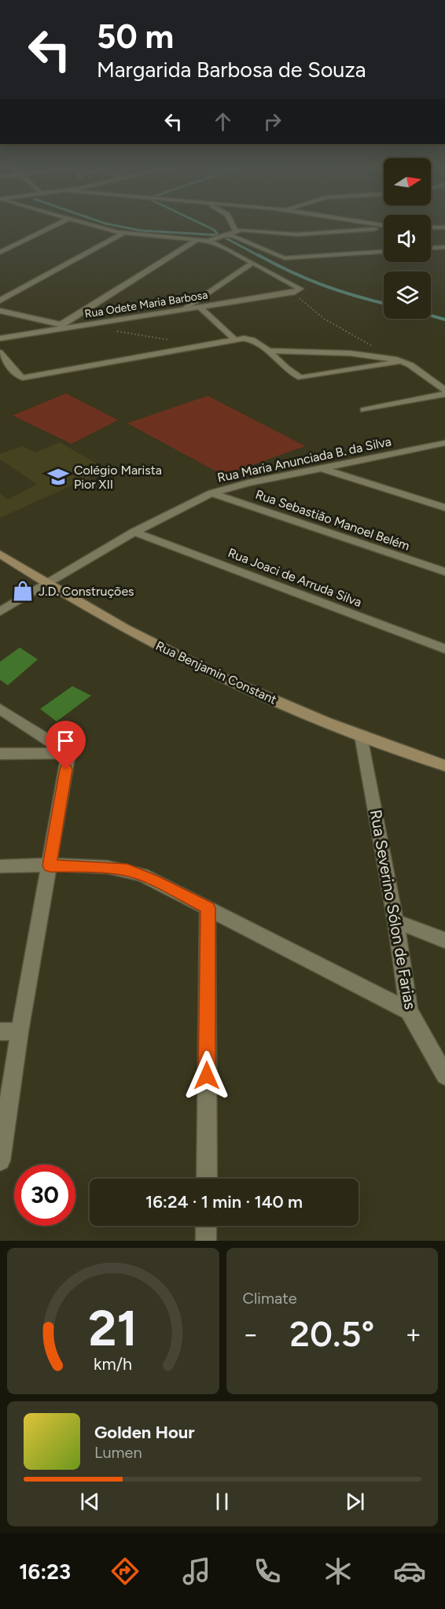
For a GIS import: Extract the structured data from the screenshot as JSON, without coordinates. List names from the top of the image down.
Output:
{
  "streets": {
    "main road": ["Rua Benjamin Constant"],
    "street": [
      "Rua Odete Maria Barbosa",
      "Rua Maria Anunciada B. da Silva",
      "Rua Sebastião Manoel Belém",
      "Rua Joaci de Arruda Silva",
      "Rua Severino Sólon de Farias"
    ]
  },
  "crossings": [
    ["Rua Maria Anunciada B. da Silva", "Rua Sebastião Manoel Belém"],
    ["Rua Maria Anunciada B. da Silva", "Rua Joaci de Arruda Silva"],
    ["Rua Maria Anunciada B. da Silva", "Rua Benjamin Constant"],
    ["Rua Benjamin Constant", "Rua Severino Sólon de Farias"]
  ],
  "places": {
    "school or university": ["Colégio Marista Pior XII"],
    "shop": ["J.D. Construções"]
  },
  "north": "right",
  "page": {
    "turn": ["50 m", "Margarida Barbosa de Souza"],
    "limit": "30",
    "trip": "16:24 · 1 min · 140 m",
    "tile": "Climate",
    "heat": ["−", "20.5°", "+"],
    "song": ["Golden Hour", "Lumen"],
    "tabs": "16:23",
    "gauge": ["21", "km/h"]
  }
}
